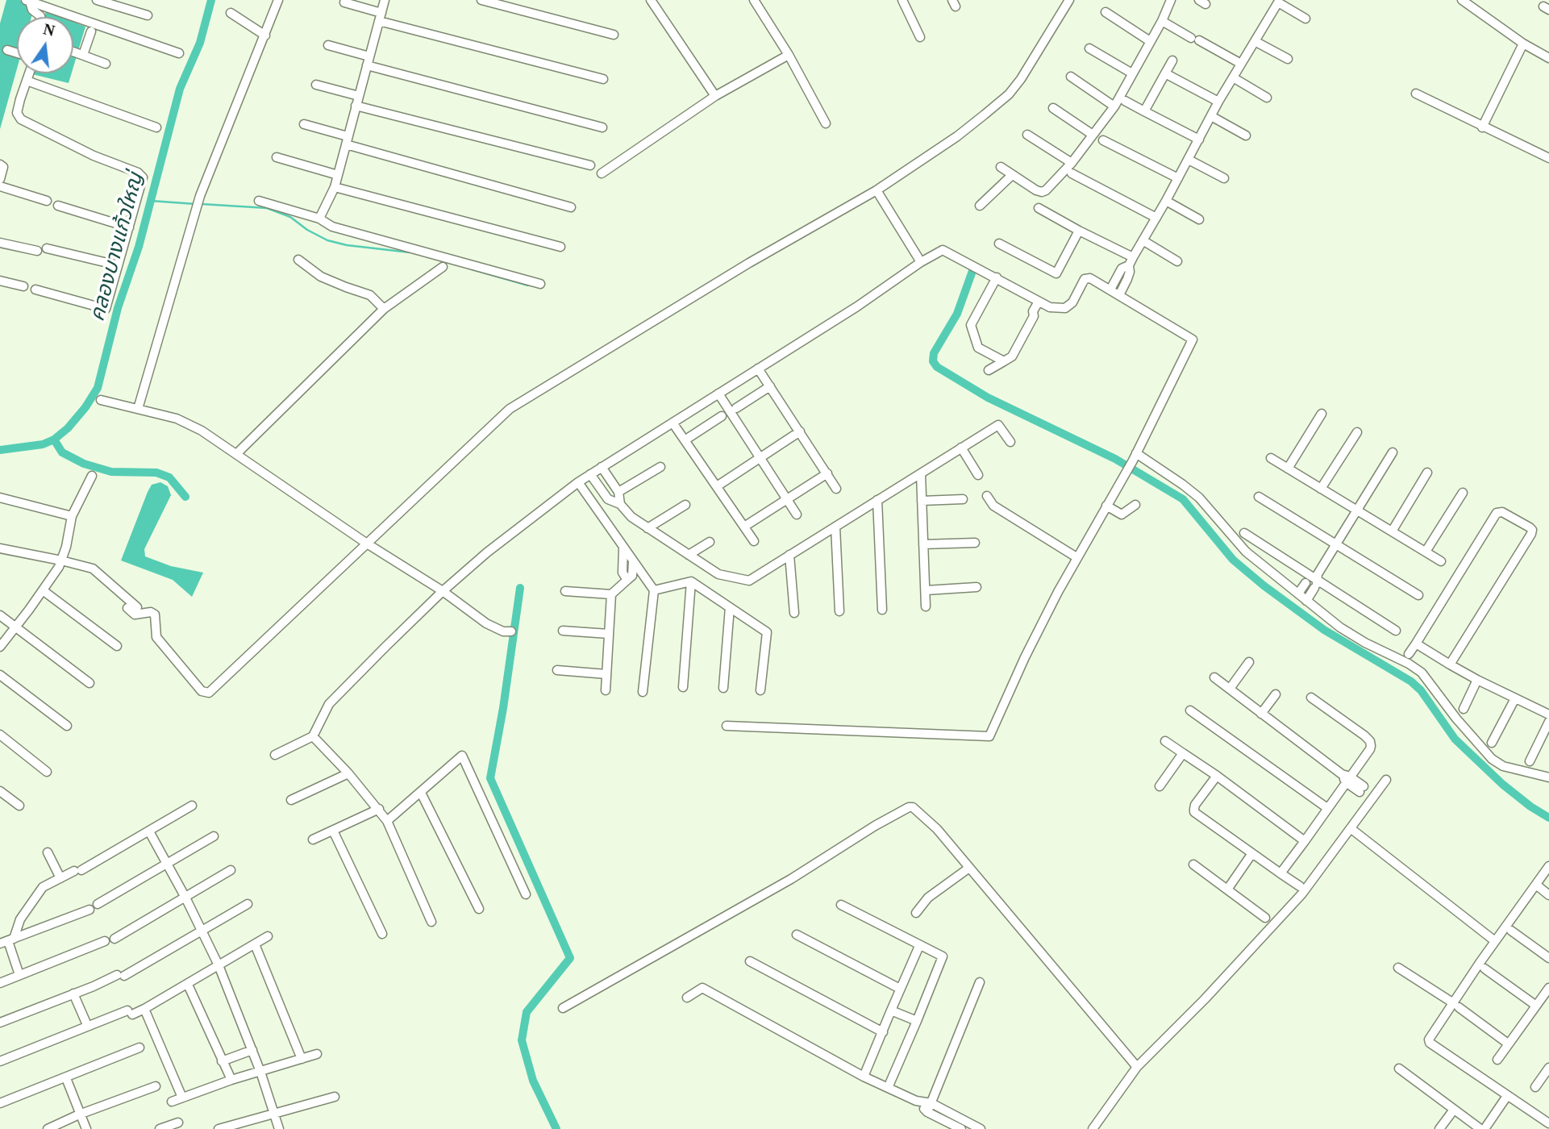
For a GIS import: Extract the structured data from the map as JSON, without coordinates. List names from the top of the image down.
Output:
{
  "water": ["คลองบางแก้วใหญ่"],
  "north": "top"
}
